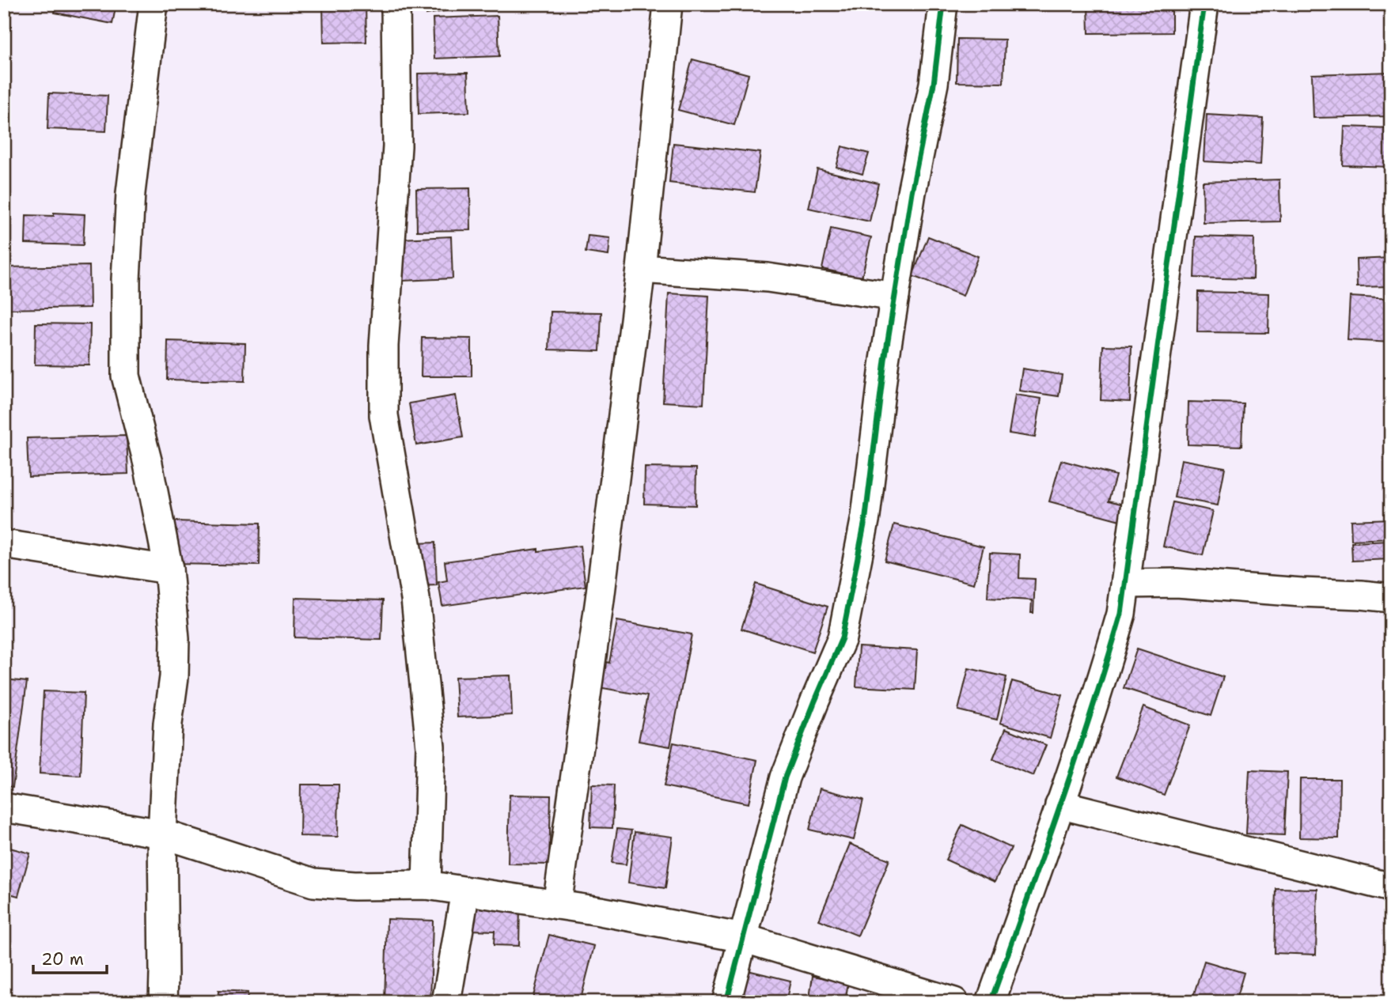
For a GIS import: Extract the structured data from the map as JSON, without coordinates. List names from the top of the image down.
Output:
{
  "scale_bar": "20 m"
}
